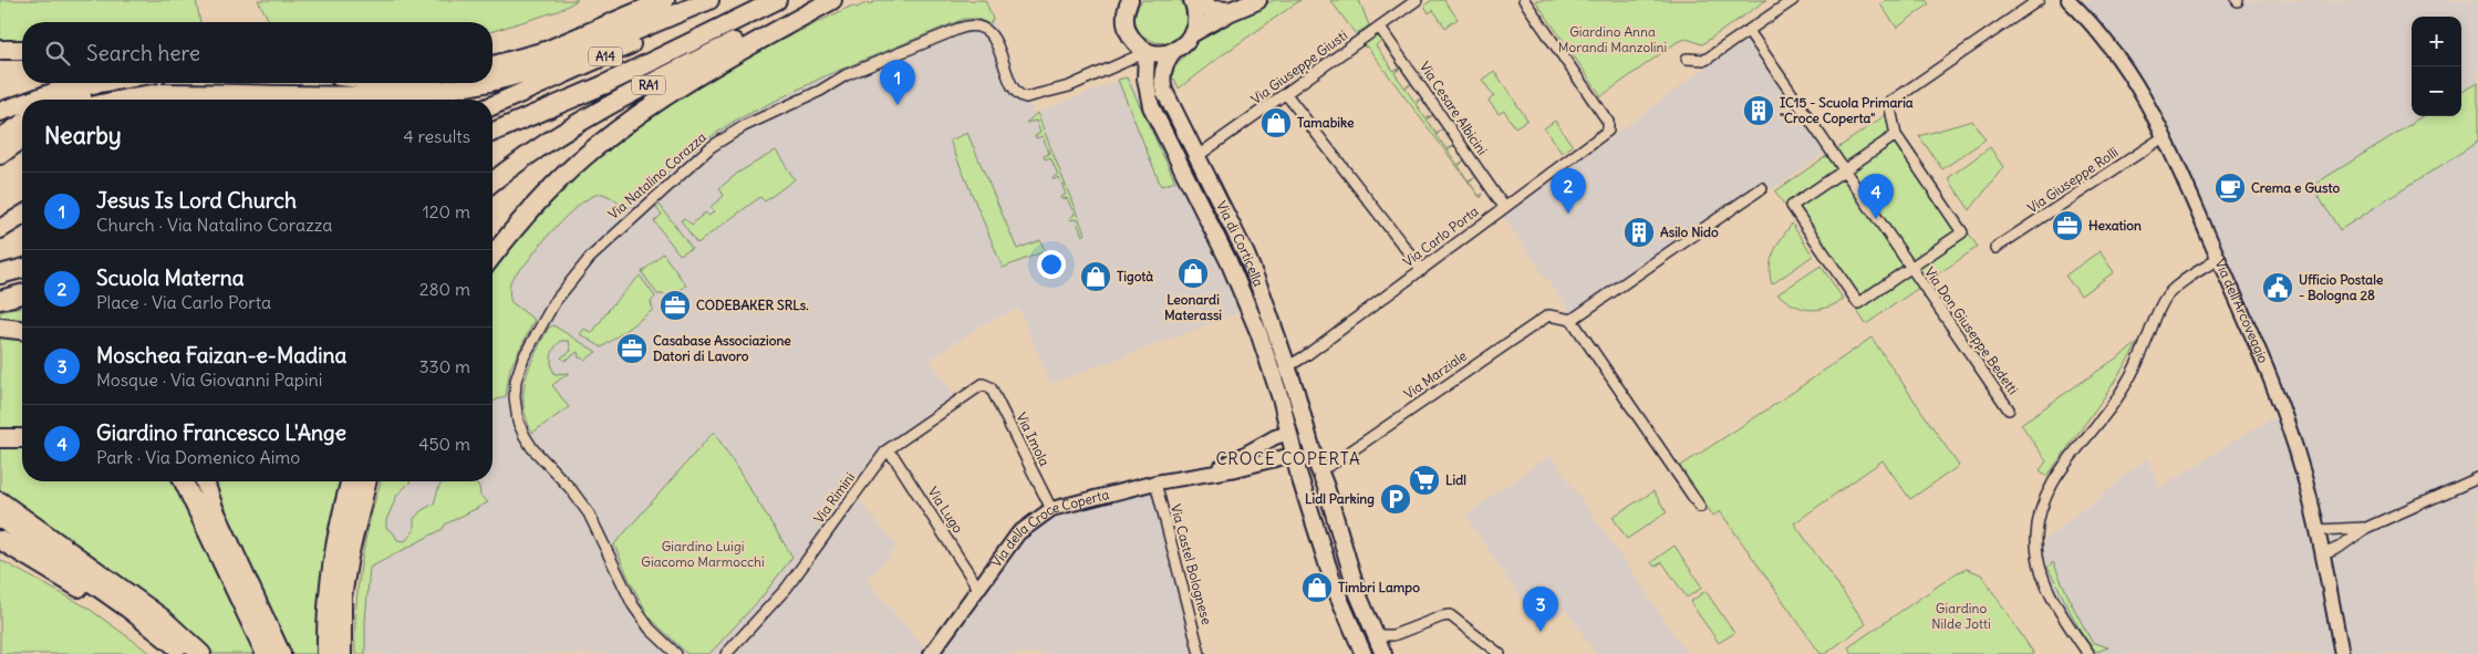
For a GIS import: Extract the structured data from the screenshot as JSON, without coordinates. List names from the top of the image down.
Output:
{
  "streets": {
    "highway": ["A14", "RA1"],
    "main road": ["Via di Corticella"],
    "street": [
      "Via Giuseppe Giusti",
      "Via Cesare Albicini",
      "Via Natalino Corazza",
      "Via Giuseppe Rolli",
      "Via Carlo Porta",
      "Via dell'Arcoveggio",
      "Via Don Giuseppe Bedetti",
      "Via Marziale",
      "Via Imola",
      "Via Rimini",
      "Via Lugo",
      "Via della Croce Coperta",
      "Via Castel Bolognese"
    ]
  },
  "crossings": [
    ["Via Giuseppe Giusti", "Via Cesare Albicini"],
    ["Via Giuseppe Giusti", "Via di Corticella"],
    ["Via Cesare Albicini", "Via Carlo Porta"],
    ["Via Natalino Corazza", "Via di Corticella"],
    ["Via Giuseppe Rolli", "Via dell'Arcoveggio"],
    ["Via Carlo Porta", "Via di Corticella"],
    ["Via di Corticella", "Via Marziale"],
    ["Via di Corticella", "Via della Croce Coperta"],
    ["Via Imola", "Via Rimini"],
    ["Via Imola", "Via della Croce Coperta"],
    ["Via Rimini", "Via Lugo"],
    ["Via Lugo", "Via della Croce Coperta"],
    ["Via della Croce Coperta", "Via Castel Bolognese"]
  ],
  "districts": ["CROCE COPERTA"],
  "parks": ["Giardino Anna Morandi Manzolini", "Giardino Luigi Giacomo Marmocchi", "Giardino Nilde Jotti"],
  "places": {
    "building": ["IC15 - Scuola Primaria \"Croce Coperta\"", "Asilo Nido"],
    "shop": [
      "Tamabike",
      "Leonardi Materassi",
      "Tigotà",
      "Timbri Lampo"
    ],
    "cafe": ["Crema e Gusto"],
    "office": ["Hexation", "CODEBAKER SRLs.", "Casabase Associazione Datori di Lavoro"],
    "public building": ["Ufficio Postale - Bologna 28"],
    "supermarket": ["Lidl"],
    "parking": ["Lidl Parking"]
  },
  "page": {
    "map_buttons": ["+", "−"],
    "search": "Search here",
    "pins": [
      "1",
      "2",
      "4",
      "3"
    ],
    "heading": ["Nearby", "4 results"],
    "list": [
      {
        "mark": "1",
        "name": "Jesus Is Lord Church",
        "note": "Church · Via Natalino Corazza",
        "value": "120 m"
      },
      {
        "mark": "2",
        "name": "Scuola Materna",
        "note": "Place · Via Carlo Porta",
        "value": "280 m"
      },
      {
        "mark": "3",
        "name": "Moschea Faizan-e-Madina",
        "note": "Mosque · Via Giovanni Papini",
        "value": "330 m"
      },
      {
        "mark": "4",
        "name": "Giardino Francesco L'Ange",
        "note": "Park · Via Domenico Aimo",
        "value": "450 m"
      }
    ]
  }
}
